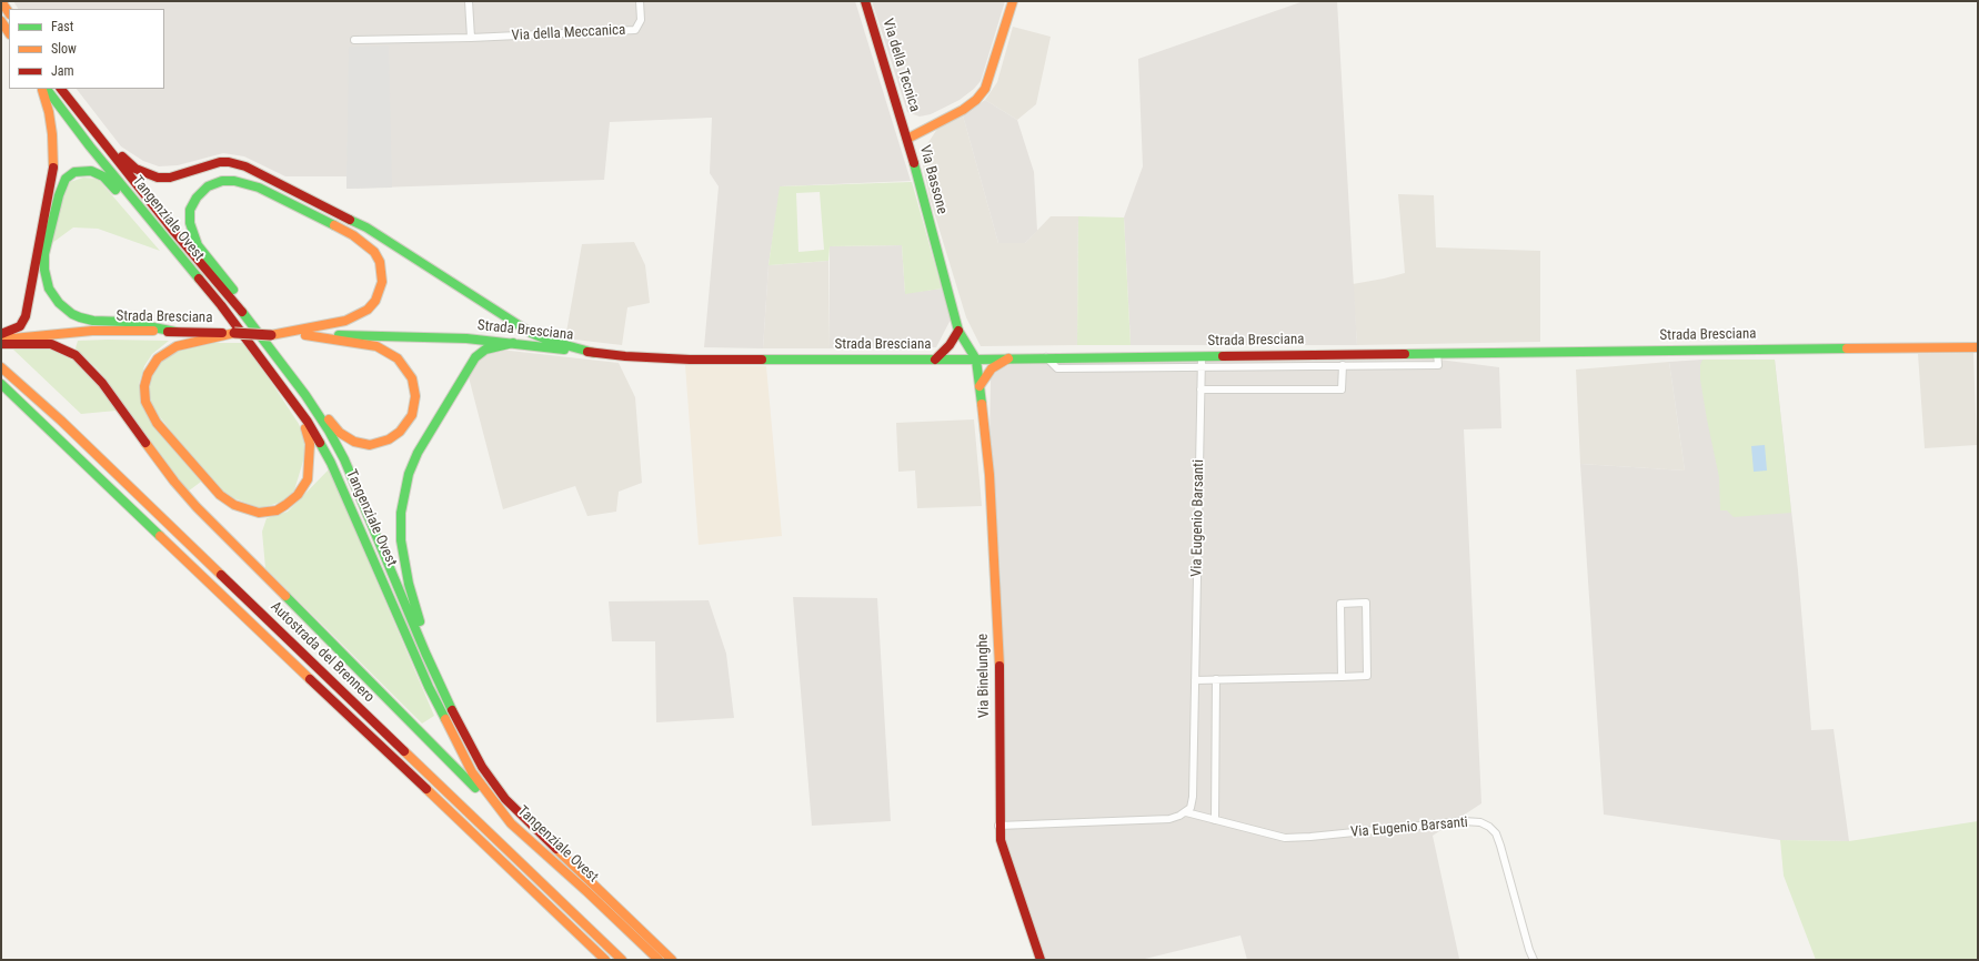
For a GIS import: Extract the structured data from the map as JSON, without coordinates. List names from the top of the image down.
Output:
{
  "streets": {
    "main road": [
      "Via della Tecnica",
      "Via Bassone",
      "Tangenziale Ovest",
      "Strada Bresciana",
      "Autostrada del Brennero",
      "Via Binelunghe"
    ],
    "street": ["Via della Meccanica", "Via Eugenio Barsanti"]
  },
  "crossings": [
    ["Via della Tecnica", "Via Bassone"],
    ["Via Bassone", "Strada Bresciana"],
    ["Via Bassone", "Via Binelunghe"],
    ["Strada Bresciana", "Via Eugenio Barsanti"],
    ["Strada Bresciana", "Via Binelunghe"]
  ],
  "legend": ["Fast", "Slow", "Jam"]
}
